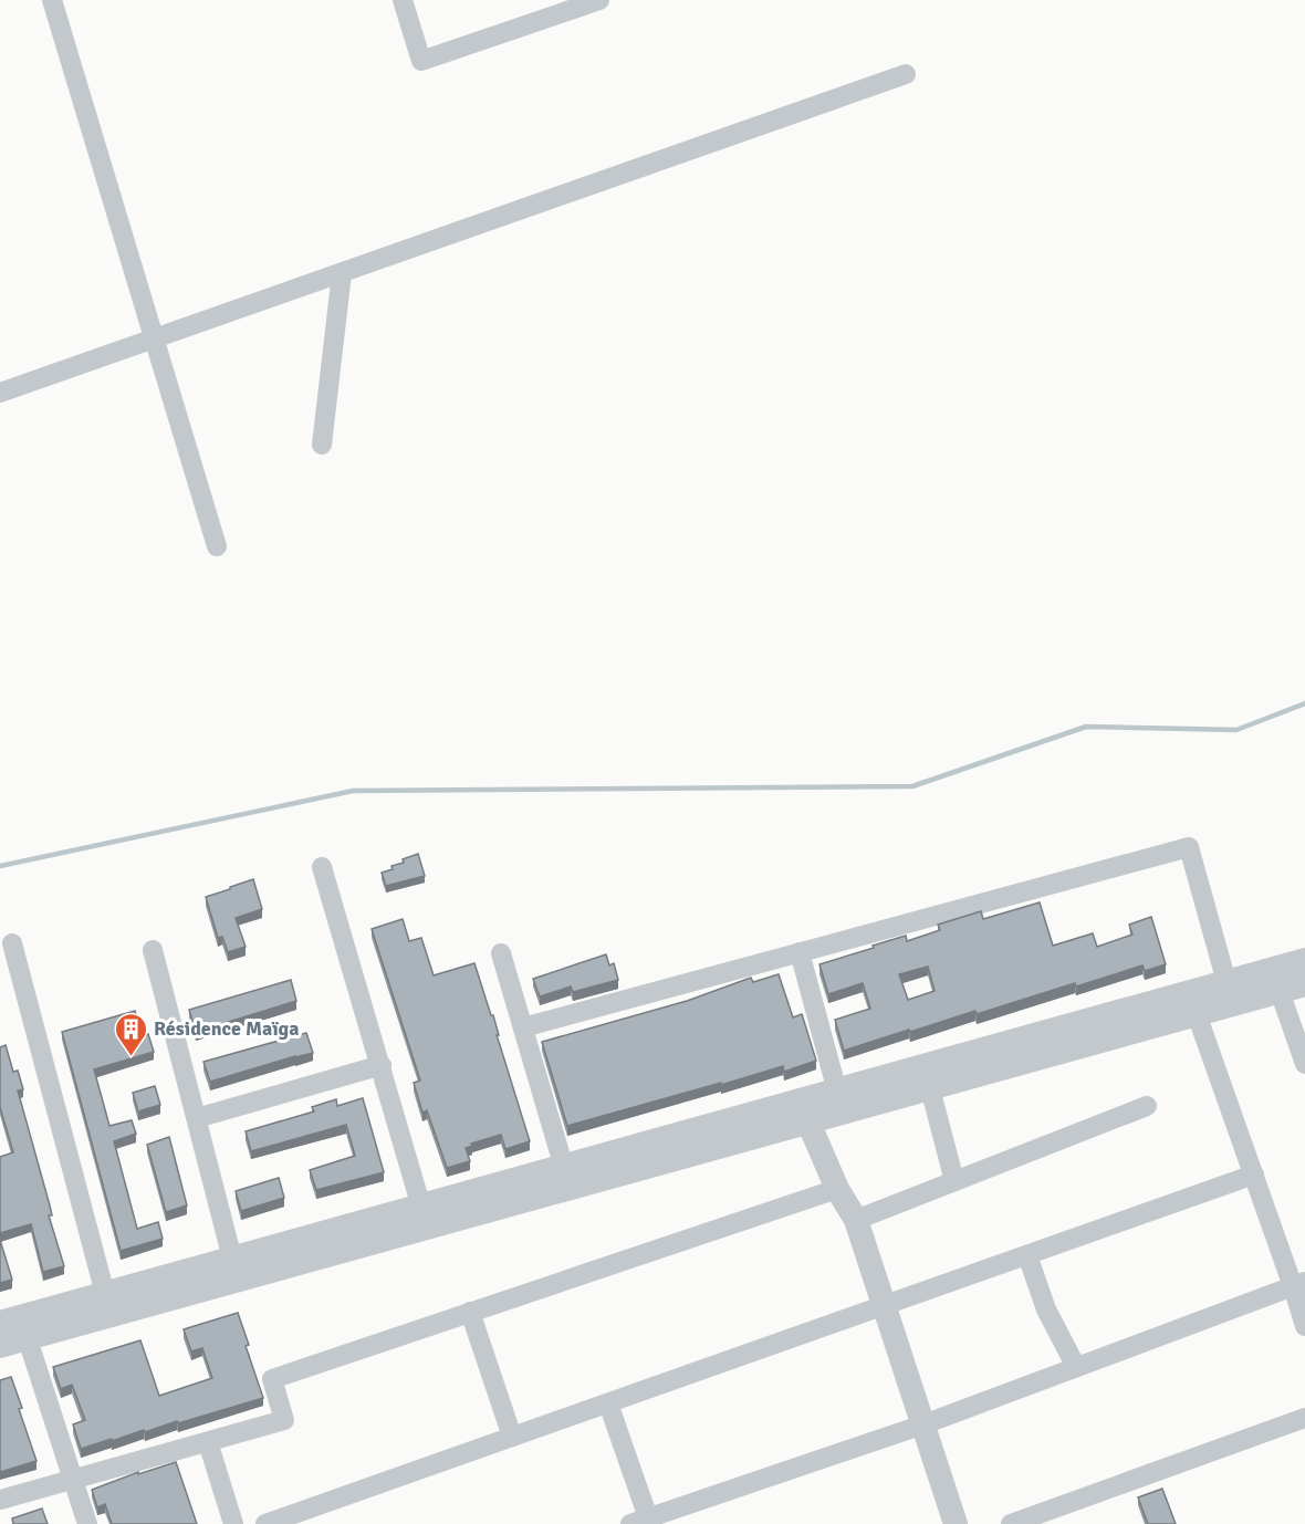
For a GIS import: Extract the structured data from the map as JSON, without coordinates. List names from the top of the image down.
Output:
{
  "places": {
    "building": ["Résidence Maïga"]
  }
}
